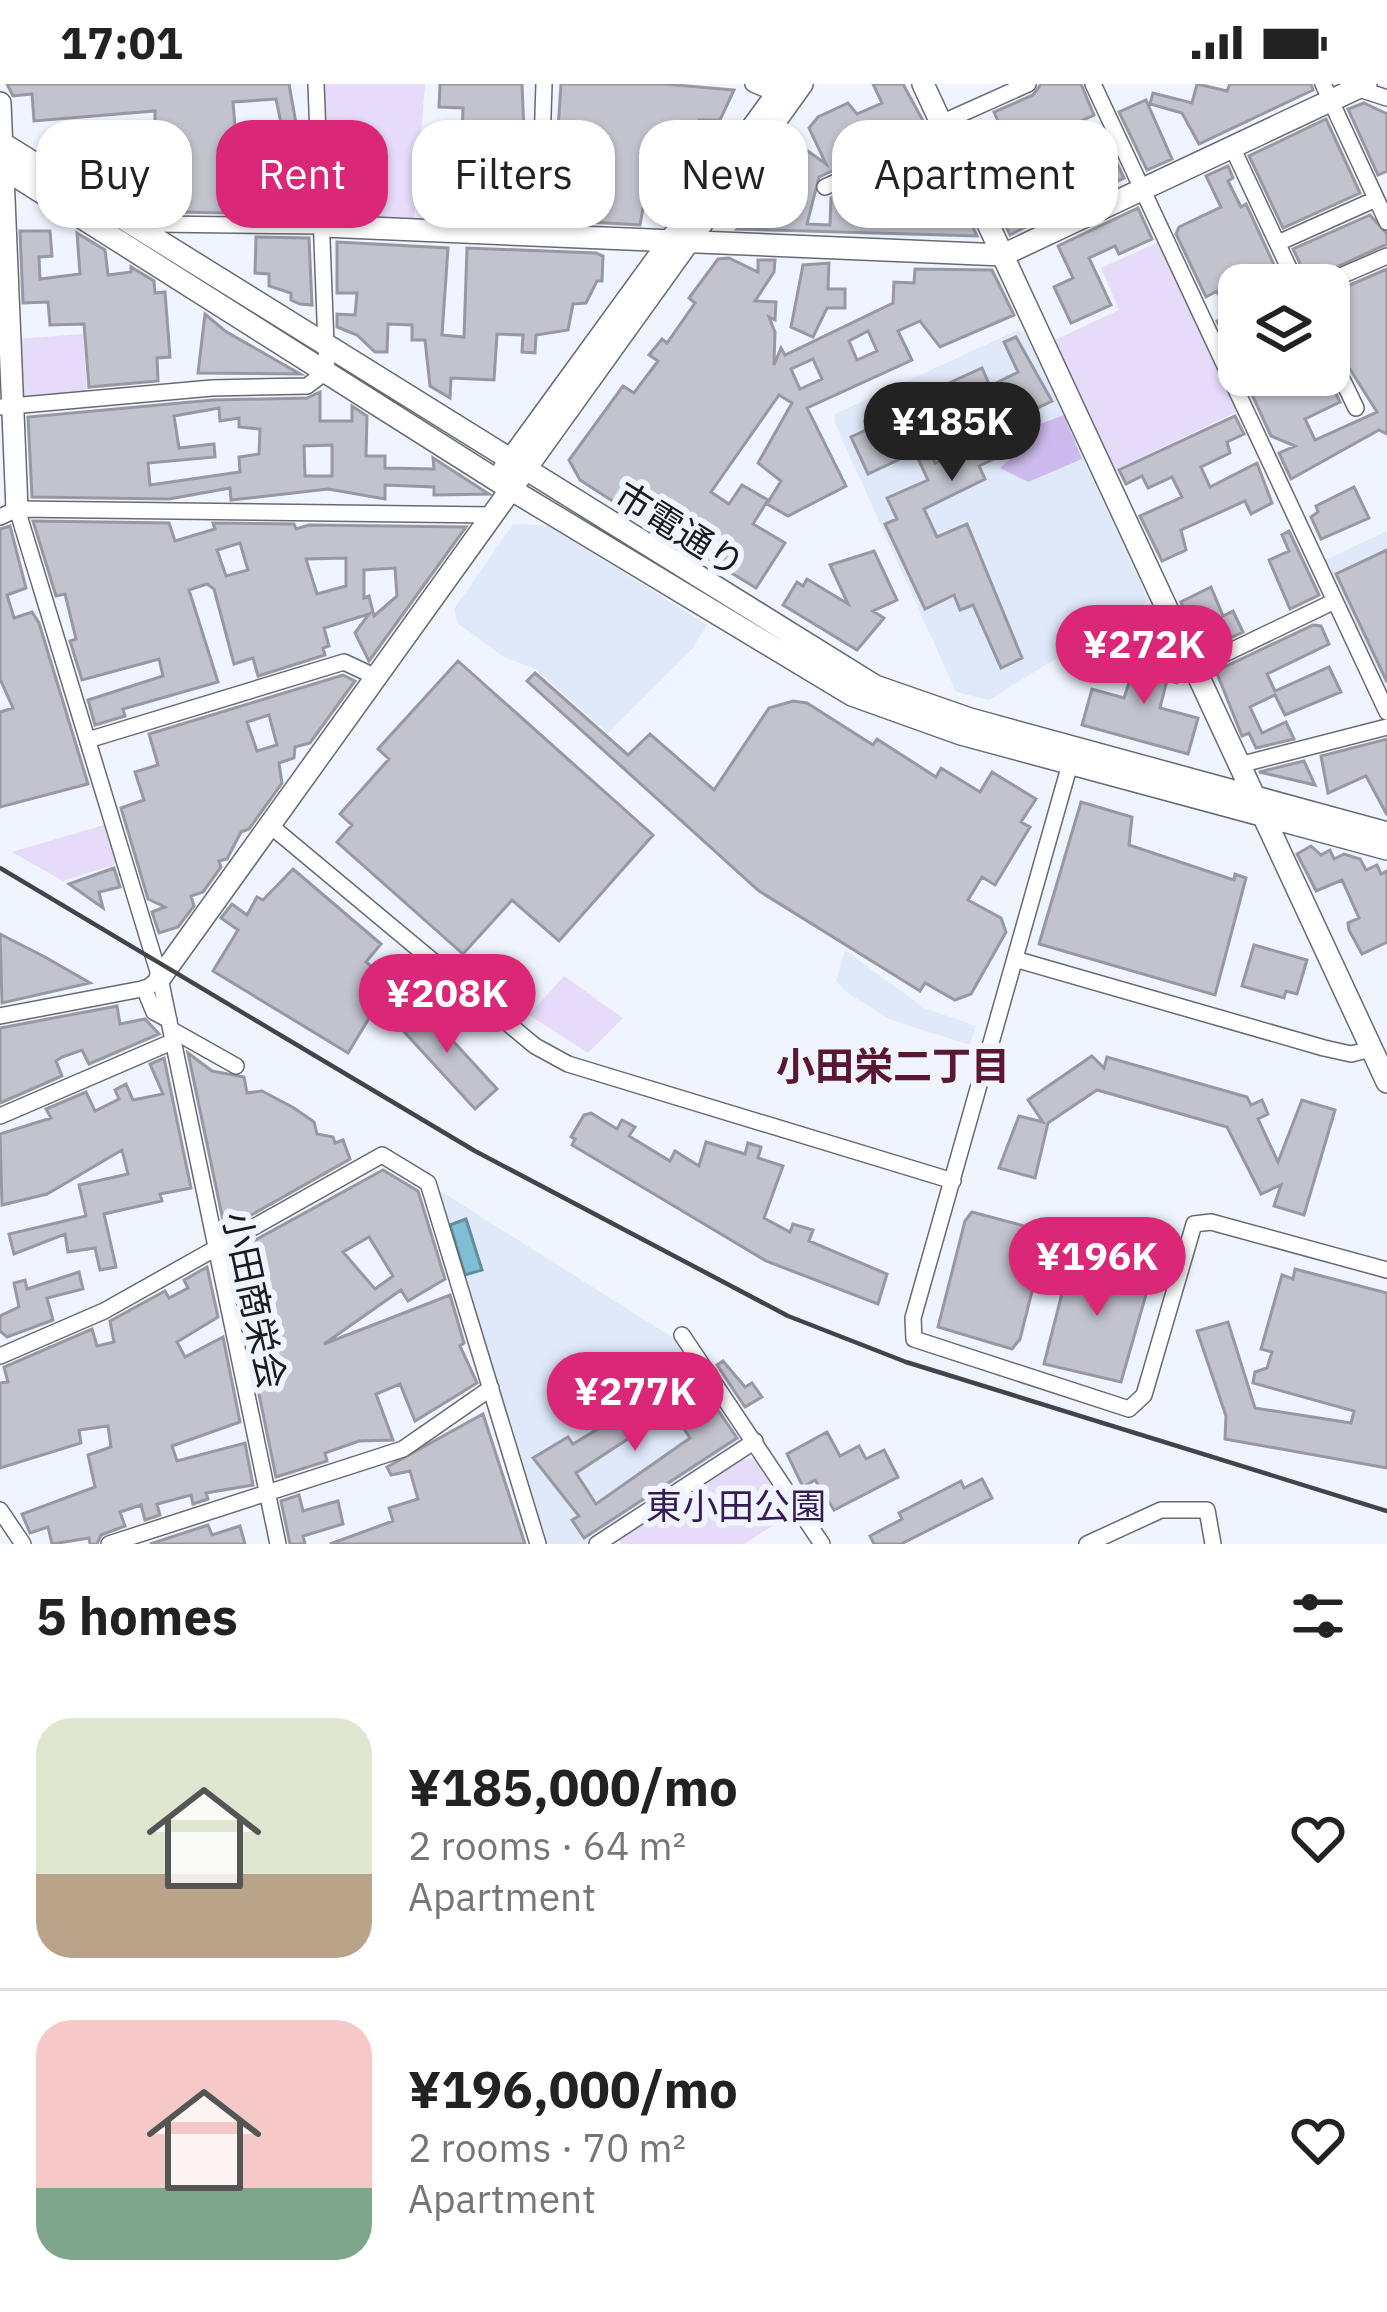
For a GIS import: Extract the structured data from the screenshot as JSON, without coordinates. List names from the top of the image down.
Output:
{
  "streets": {
    "street": ["市電通り", "小田商栄会"]
  },
  "districts": ["小田栄二丁目"],
  "parks": ["東小田公園"],
  "page": {
    "status": "17:01",
    "chip": [
      "Buy",
      "Rent",
      "Filters",
      "New",
      "Apartment"
    ],
    "price": [
      "¥185K",
      "¥272K",
      "¥208K",
      "¥196K",
      "¥277K"
    ],
    "heading": "5 homes",
    "list": [
      {
        "name": "¥185,000/mo",
        "note": "2 rooms · 64 m² · Apartment"
      },
      {
        "name": "¥196,000/mo",
        "note": "2 rooms · 70 m² · Apartment"
      }
    ]
  }
}
